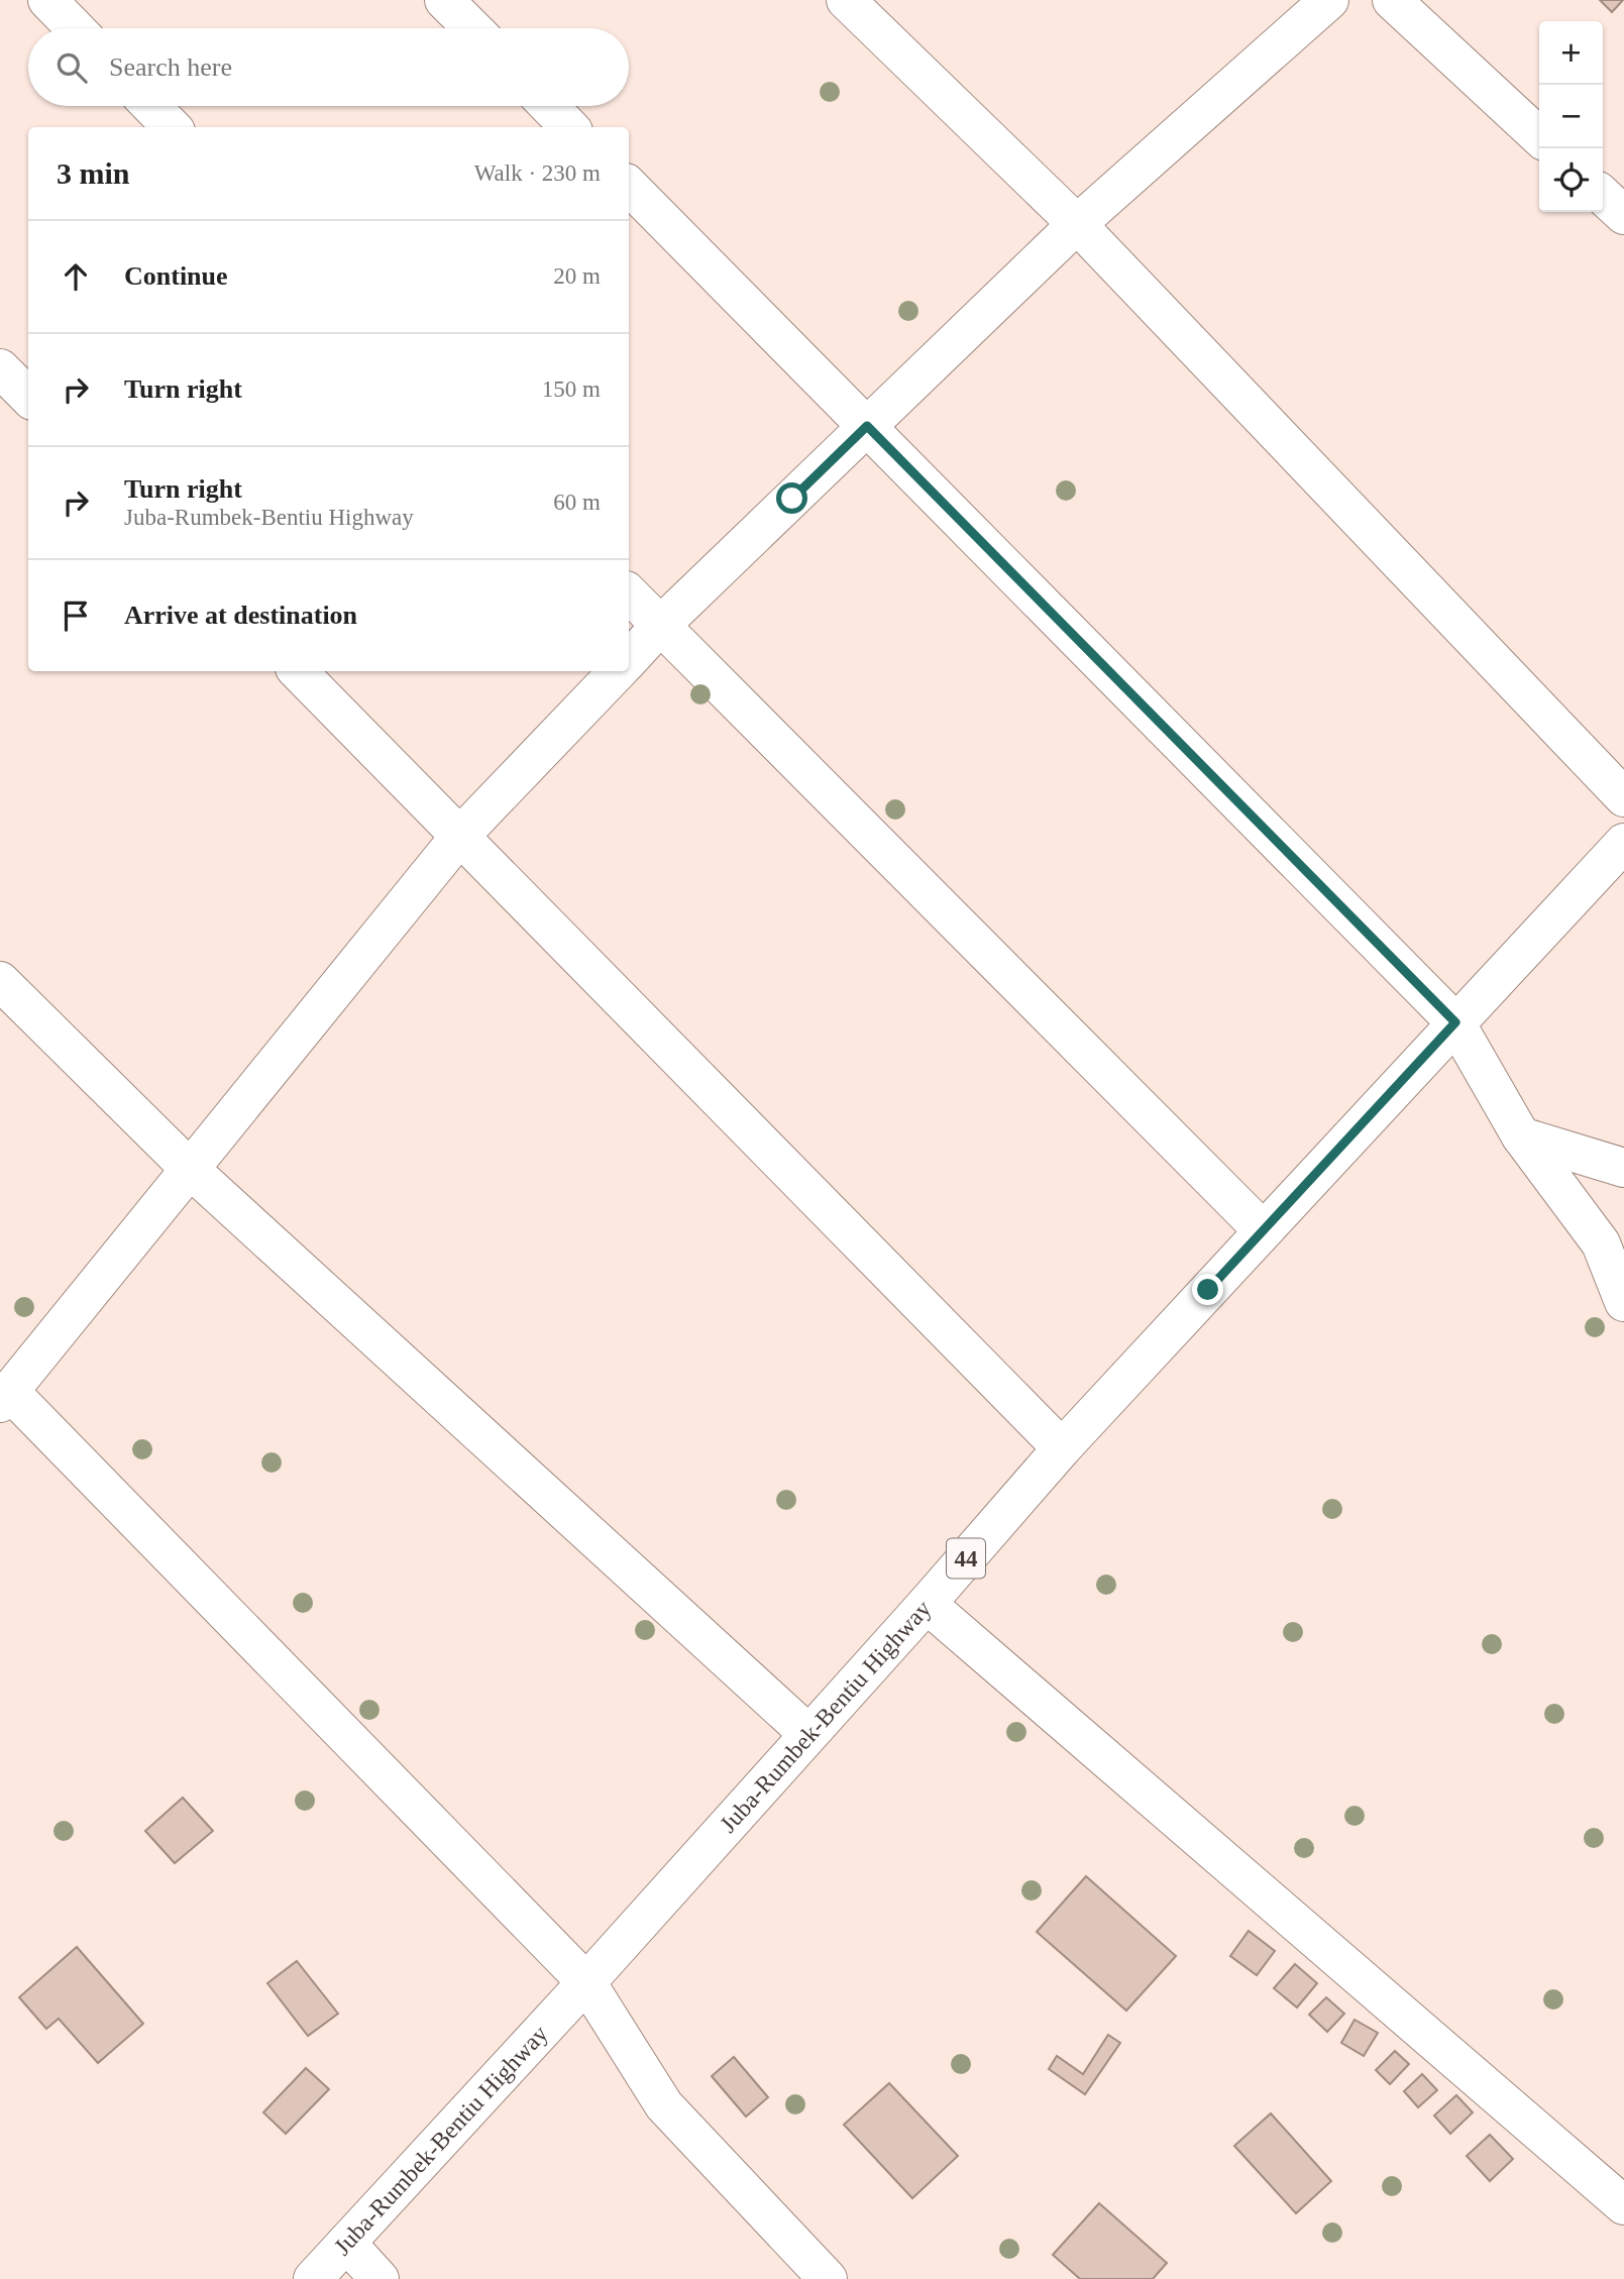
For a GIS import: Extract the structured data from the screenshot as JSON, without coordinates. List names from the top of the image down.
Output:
{
  "streets": {
    "street": ["44", "Juba-Rumbek-Bentiu Highway"]
  },
  "page": {
    "map_buttons": ["+", "−"],
    "search": "Search here",
    "heading": ["3 min", "Walk · 230 m"],
    "list": [
      ["Continue", "20 m"],
      ["Turn right", "150 m"],
      ["Turn right", "Juba-Rumbek-Bentiu Highway", "60 m"],
      "Arrive at destination"
    ]
  }
}
